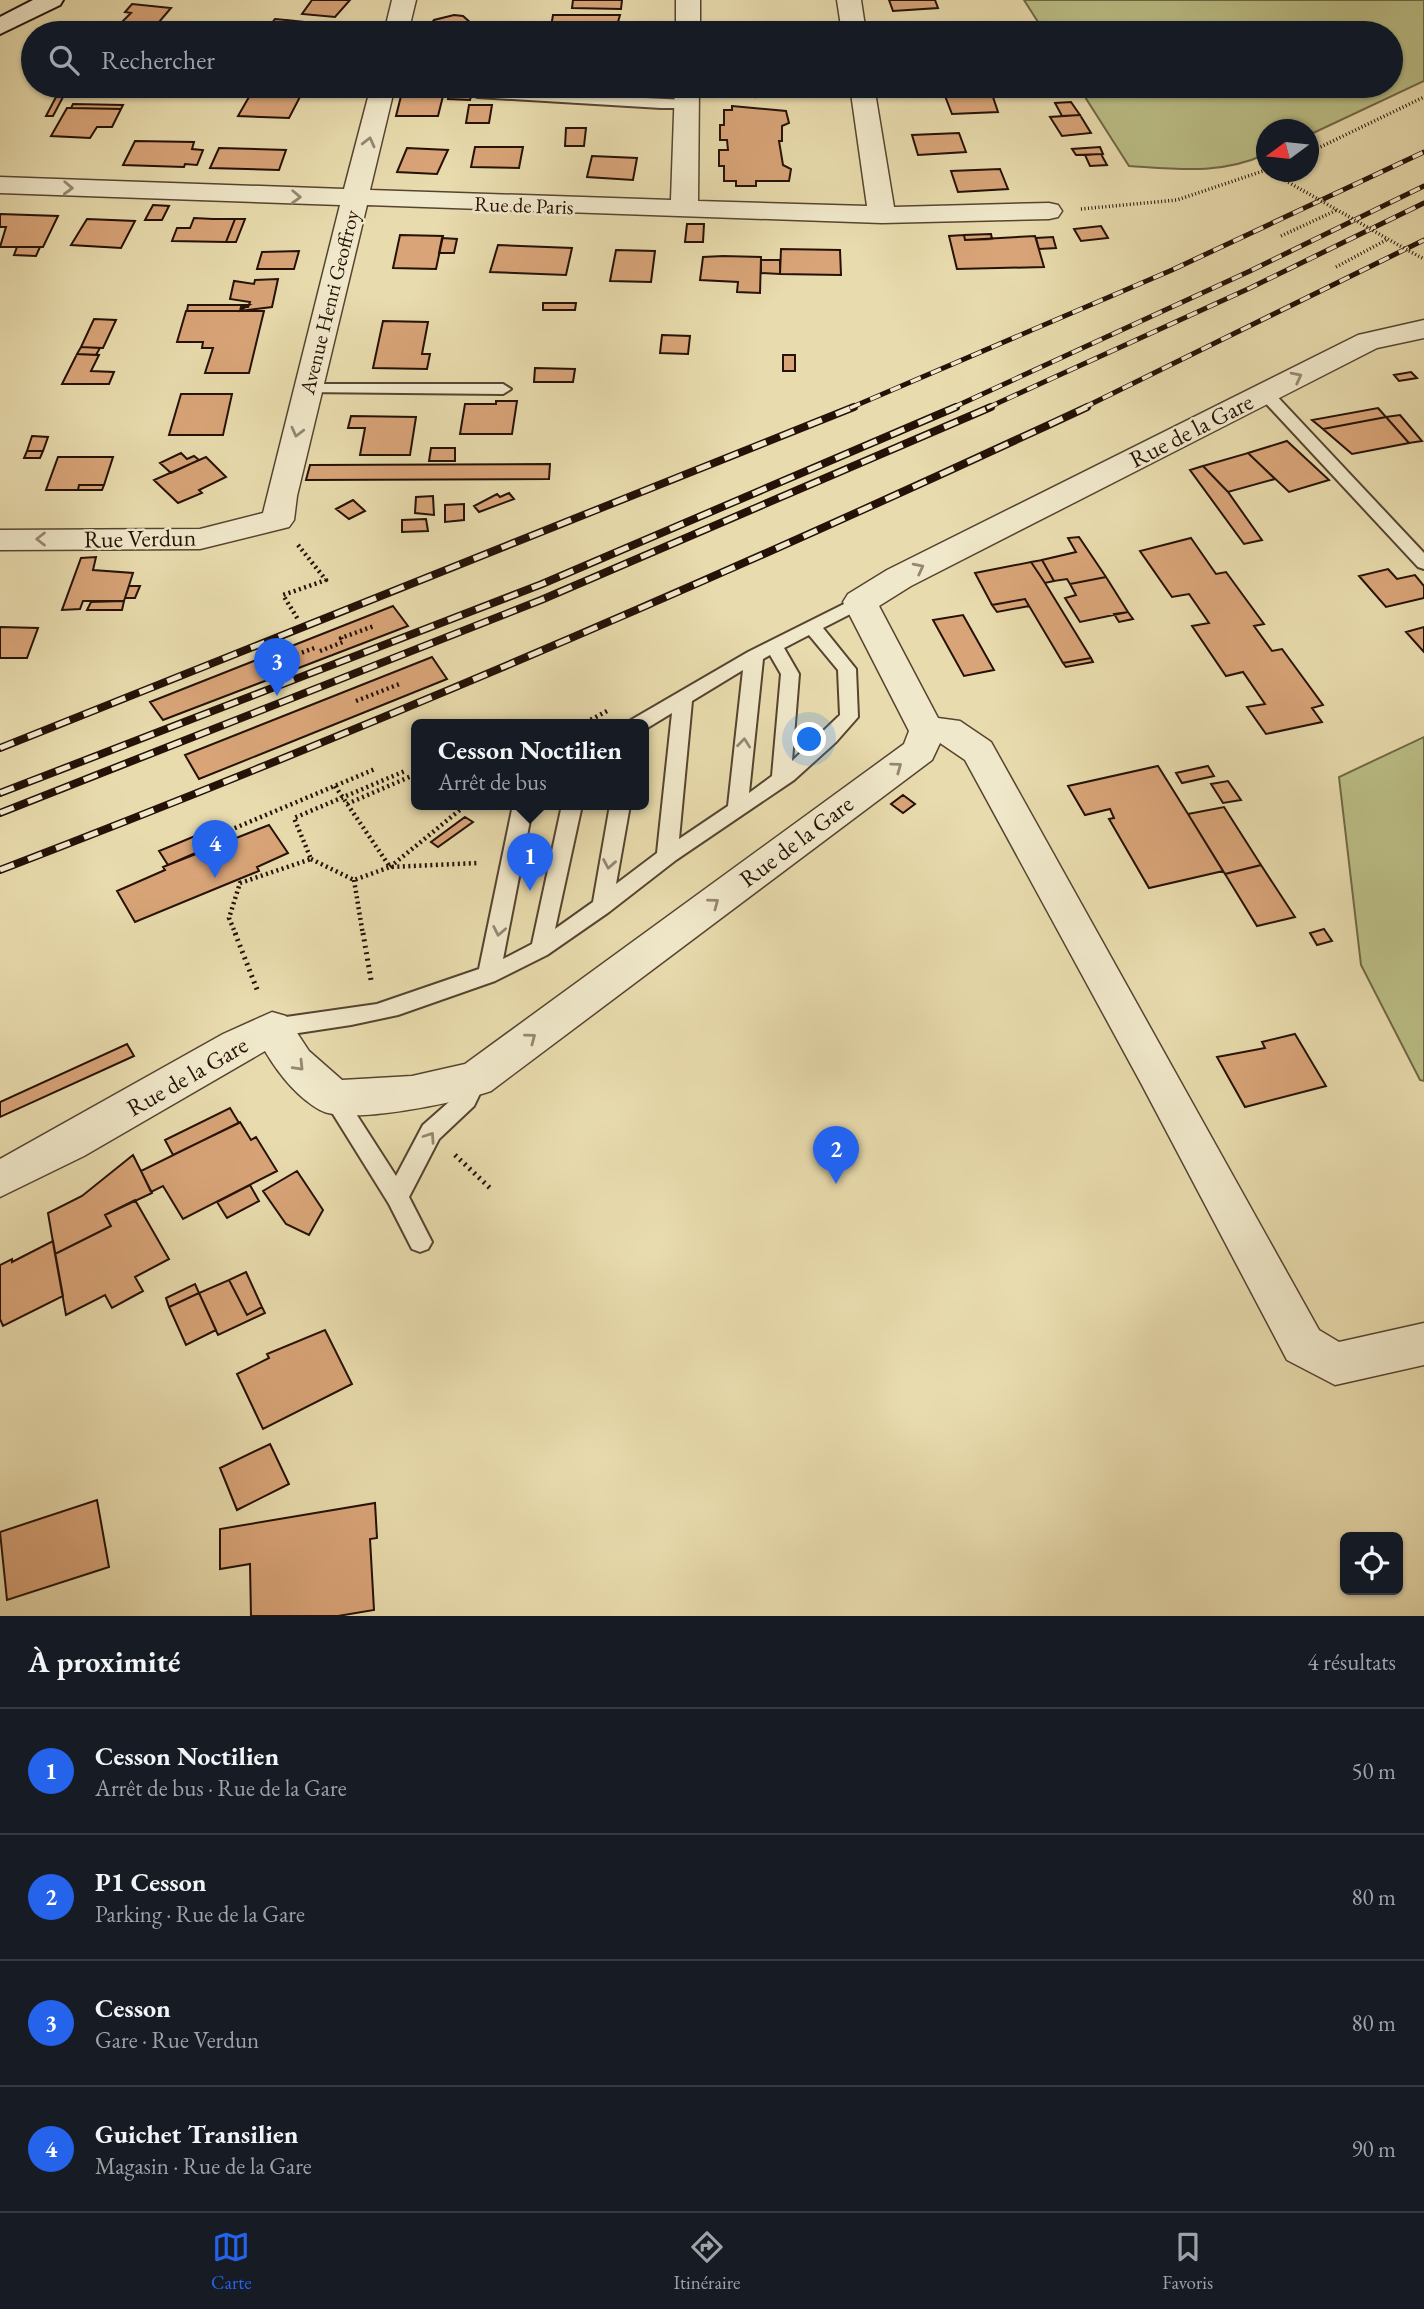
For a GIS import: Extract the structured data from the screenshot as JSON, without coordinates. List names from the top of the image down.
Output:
{
  "streets": {
    "street": [
      "Rue de Paris",
      "Avenue Henri Geoffroy",
      "Rue de la Gare",
      "Rue Verdun"
    ]
  },
  "crossings": [
    ["Rue de Paris", "Avenue Henri Geoffroy"],
    ["Avenue Henri Geoffroy", "Rue Verdun"]
  ],
  "one_way": ["Rue de la Gare", "Rue Verdun"],
  "north": "left",
  "page": {
    "search": "Rechercher",
    "pins": [
      "3",
      "4",
      "1",
      "2"
    ],
    "popup": ["Cesson Noctilien", "Arrêt de bus"],
    "heading": ["À proximité", "4 résultats"],
    "list": [
      {
        "mark": "1",
        "name": "Cesson Noctilien",
        "note": "Arrêt de bus · Rue de la Gare",
        "value": "50 m"
      },
      {
        "mark": "2",
        "name": "P1 Cesson",
        "note": "Parking · Rue de la Gare",
        "value": "80 m"
      },
      {
        "mark": "3",
        "name": "Cesson",
        "note": "Gare · Rue Verdun",
        "value": "80 m"
      },
      {
        "mark": "4",
        "name": "Guichet Transilien",
        "note": "Magasin · Rue de la Gare",
        "value": "90 m"
      }
    ],
    "nav": ["Carte", "Itinéraire", "Favoris"]
  }
}
